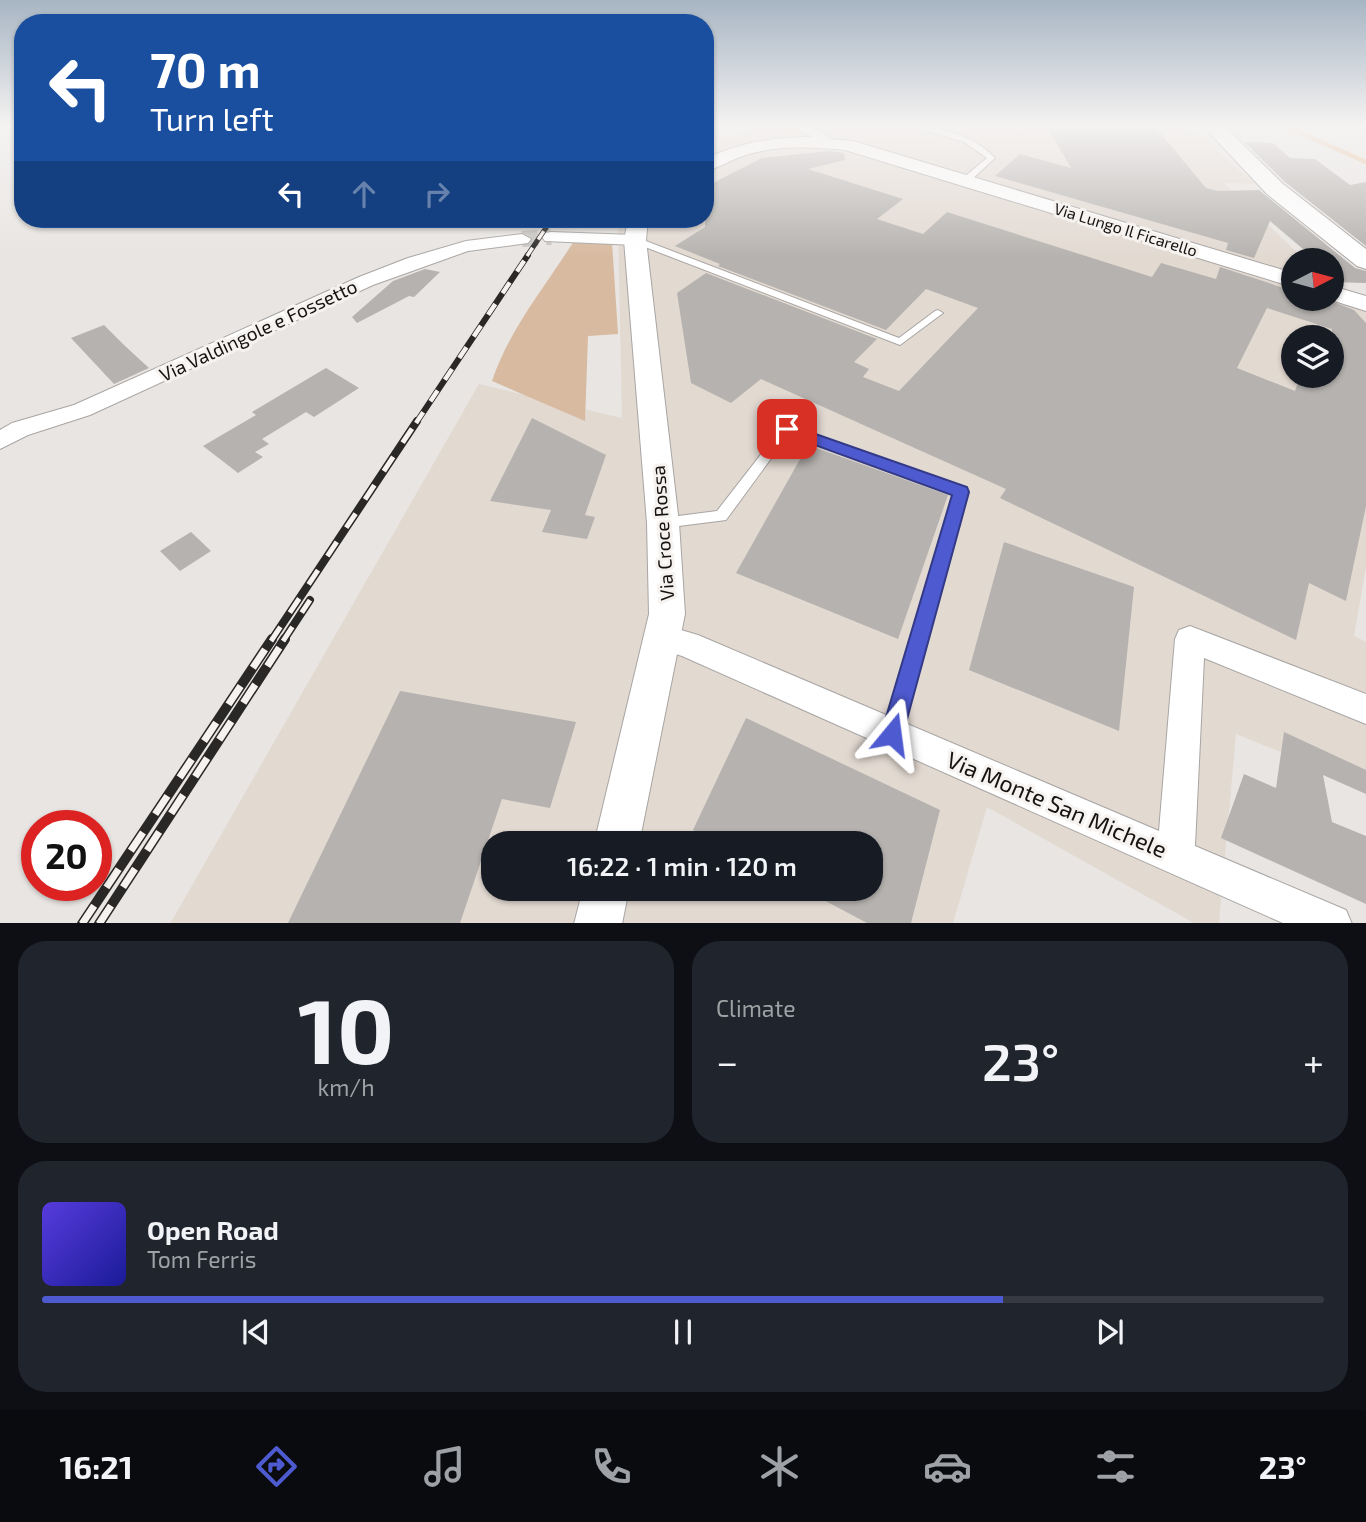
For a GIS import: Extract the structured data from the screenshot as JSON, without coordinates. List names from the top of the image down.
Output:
{
  "streets": {
    "street": [
      "Via Lungo Il Ficarello",
      "Via Valdingole e Fossetto",
      "Via Croce Rossa",
      "Via Monte San Michele"
    ]
  },
  "crossings": [
    ["Via Croce Rossa", "Via Monte San Michele"]
  ],
  "north": "right",
  "page": {
    "turn": ["70 m", "Turn left"],
    "limit": "20",
    "trip": "16:22 · 1 min · 120 m",
    "tile": [
      ["10", "km/h"],
      "Climate"
    ],
    "heat": ["−", "23°", "+"],
    "song": ["Open Road", "Tom Ferris"],
    "tabs": ["16:21", "23°"]
  }
}
